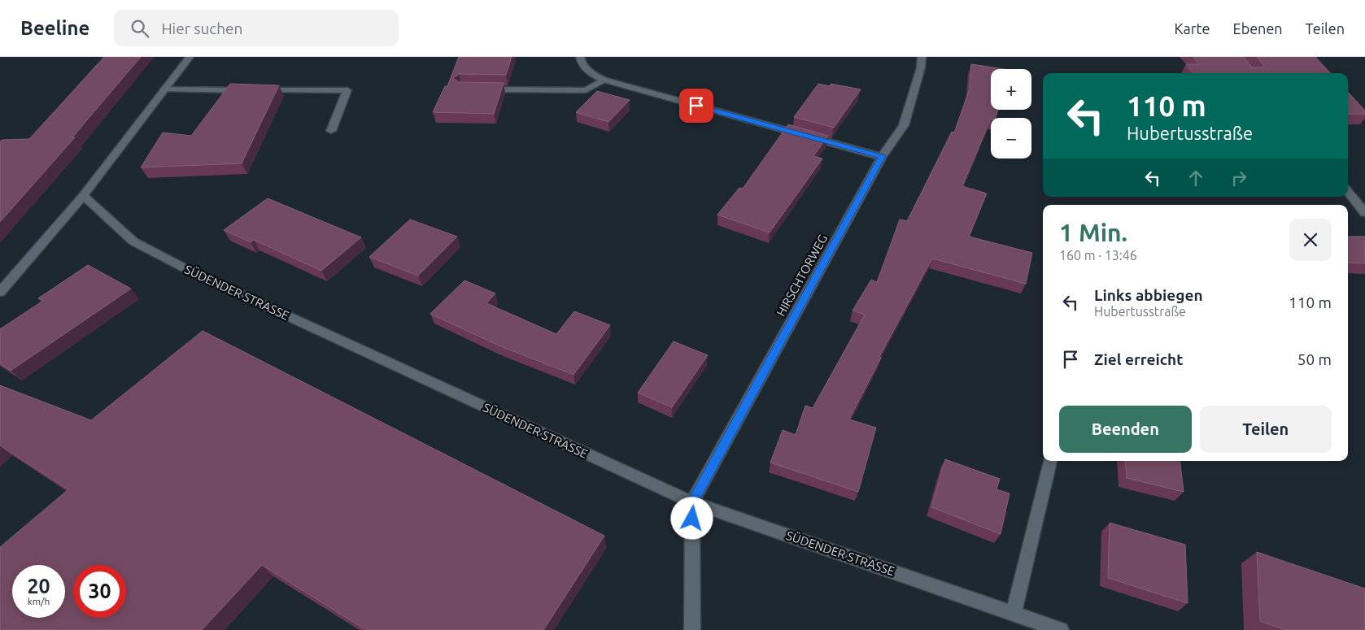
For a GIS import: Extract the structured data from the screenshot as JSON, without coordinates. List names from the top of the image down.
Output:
{
  "streets": {
    "street": ["HIRSCHTORWEG", "SÜDENDER STRASSE"]
  },
  "crossings": [
    ["HIRSCHTORWEG", "SÜDENDER STRASSE"]
  ],
  "page": {
    "header": "Beeline",
    "search": "Hier suchen",
    "nav": ["Karte", "Ebenen", "Teilen"],
    "map_buttons": ["+", "−"],
    "turn": ["110 m", "Hubertusstraße"],
    "heading": ["1 Min.", "160 m · 13:46"],
    "list": [
      {
        "name": "Links abbiegen",
        "note": "Hubertusstraße",
        "value": "110 m"
      },
      {
        "name": "Ziel erreicht",
        "value": "50 m"
      }
    ],
    "buttons": ["Beenden", "Teilen"],
    "speed": "20 km/h",
    "limit": "30"
  }
}
